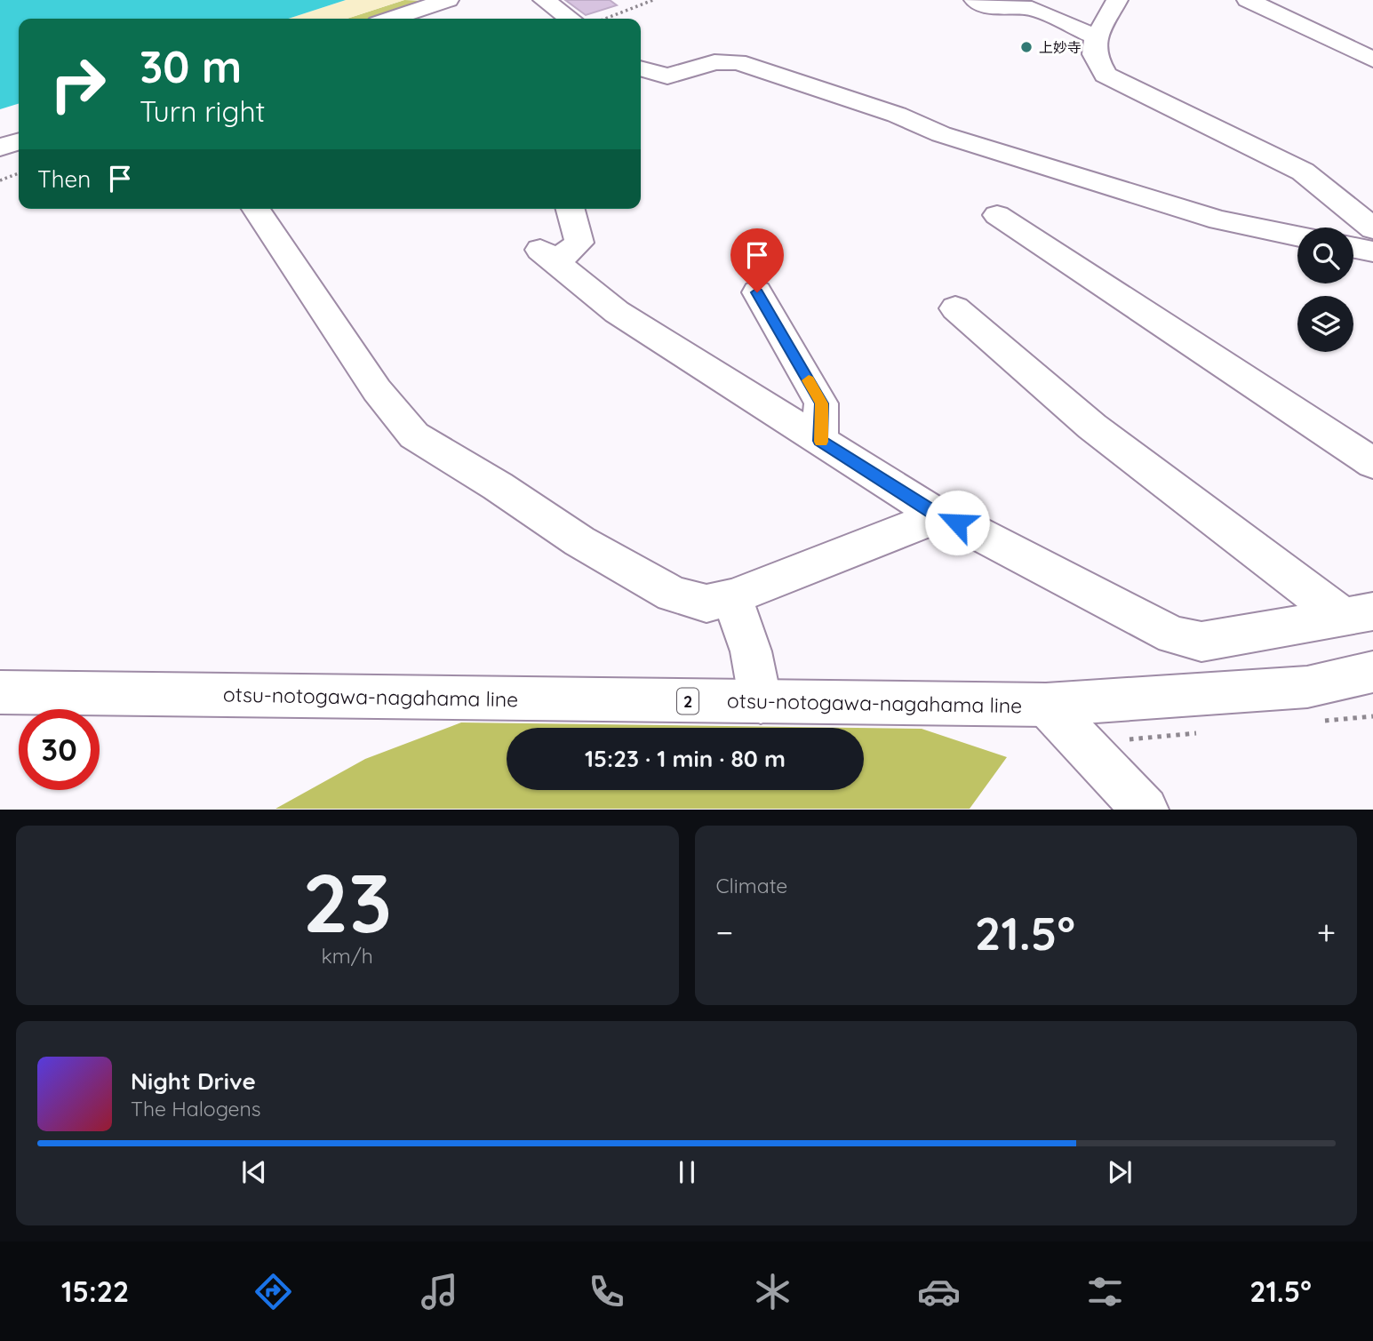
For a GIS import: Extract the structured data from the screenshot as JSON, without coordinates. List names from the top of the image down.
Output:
{
  "streets": {
    "street": ["otsu-notogawa-nagahama line", "2"]
  },
  "places": ["上妙寺"],
  "page": {
    "turn": ["30 m", "Turn right"],
    "then": "Then",
    "limit": "30",
    "trip": "15:23 · 1 min · 80 m",
    "tile": [
      ["23", "km/h"],
      "Climate"
    ],
    "heat": ["−", "21.5°", "+"],
    "song": ["Night Drive", "The Halogens"],
    "tabs": ["15:22", "21.5°"]
  }
}
